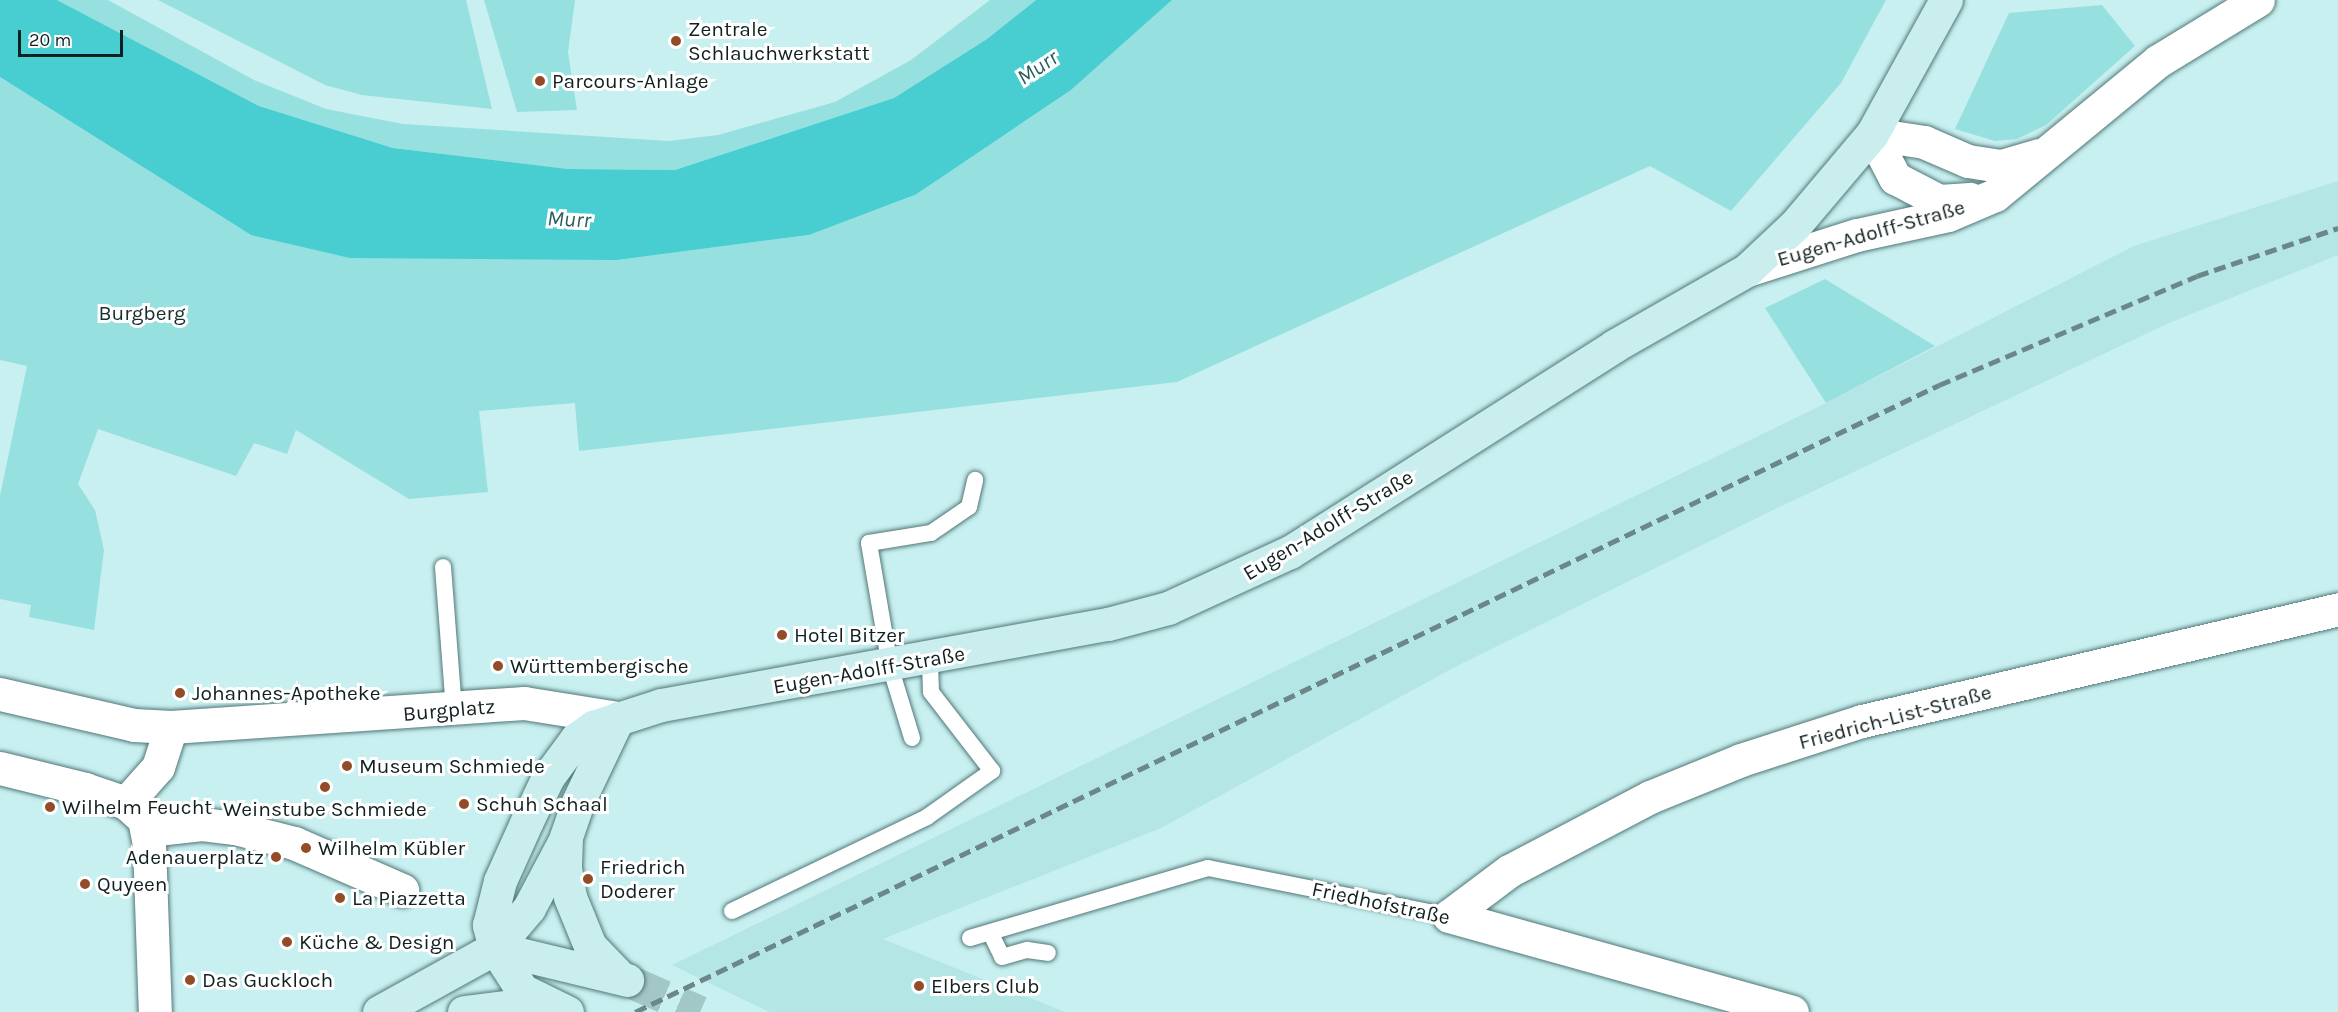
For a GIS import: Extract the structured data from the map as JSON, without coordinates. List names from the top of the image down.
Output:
{
  "streets": {
    "street": [
      "Eugen-Adolff-Straße",
      "Burgplatz",
      "Friedrich-List-Straße",
      "Friedhofstraße"
    ]
  },
  "crossings": [
    ["Eugen-Adolff-Straße", "Burgplatz"],
    ["Friedrich-List-Straße", "Friedhofstraße"]
  ],
  "water": ["Murr"],
  "parks": ["Burgberg"],
  "places": [
    "Zentrale Schlauchwerkstatt",
    "Parcours-Anlage",
    "Hotel Bitzer",
    "Württembergische",
    "Johannes-Apotheke",
    "Museum Schmiede",
    "Weinstube Schmiede",
    "Schuh Schaal",
    "Wilhelm Feucht",
    "Wilhelm Kübler",
    "Adenauerplatz",
    "Friedrich Doderer",
    "Quyeen",
    "La Piazzetta",
    "Küche & Design",
    "Das Guckloch",
    "Elbers Club"
  ],
  "scale_bar": "20 m"
}
